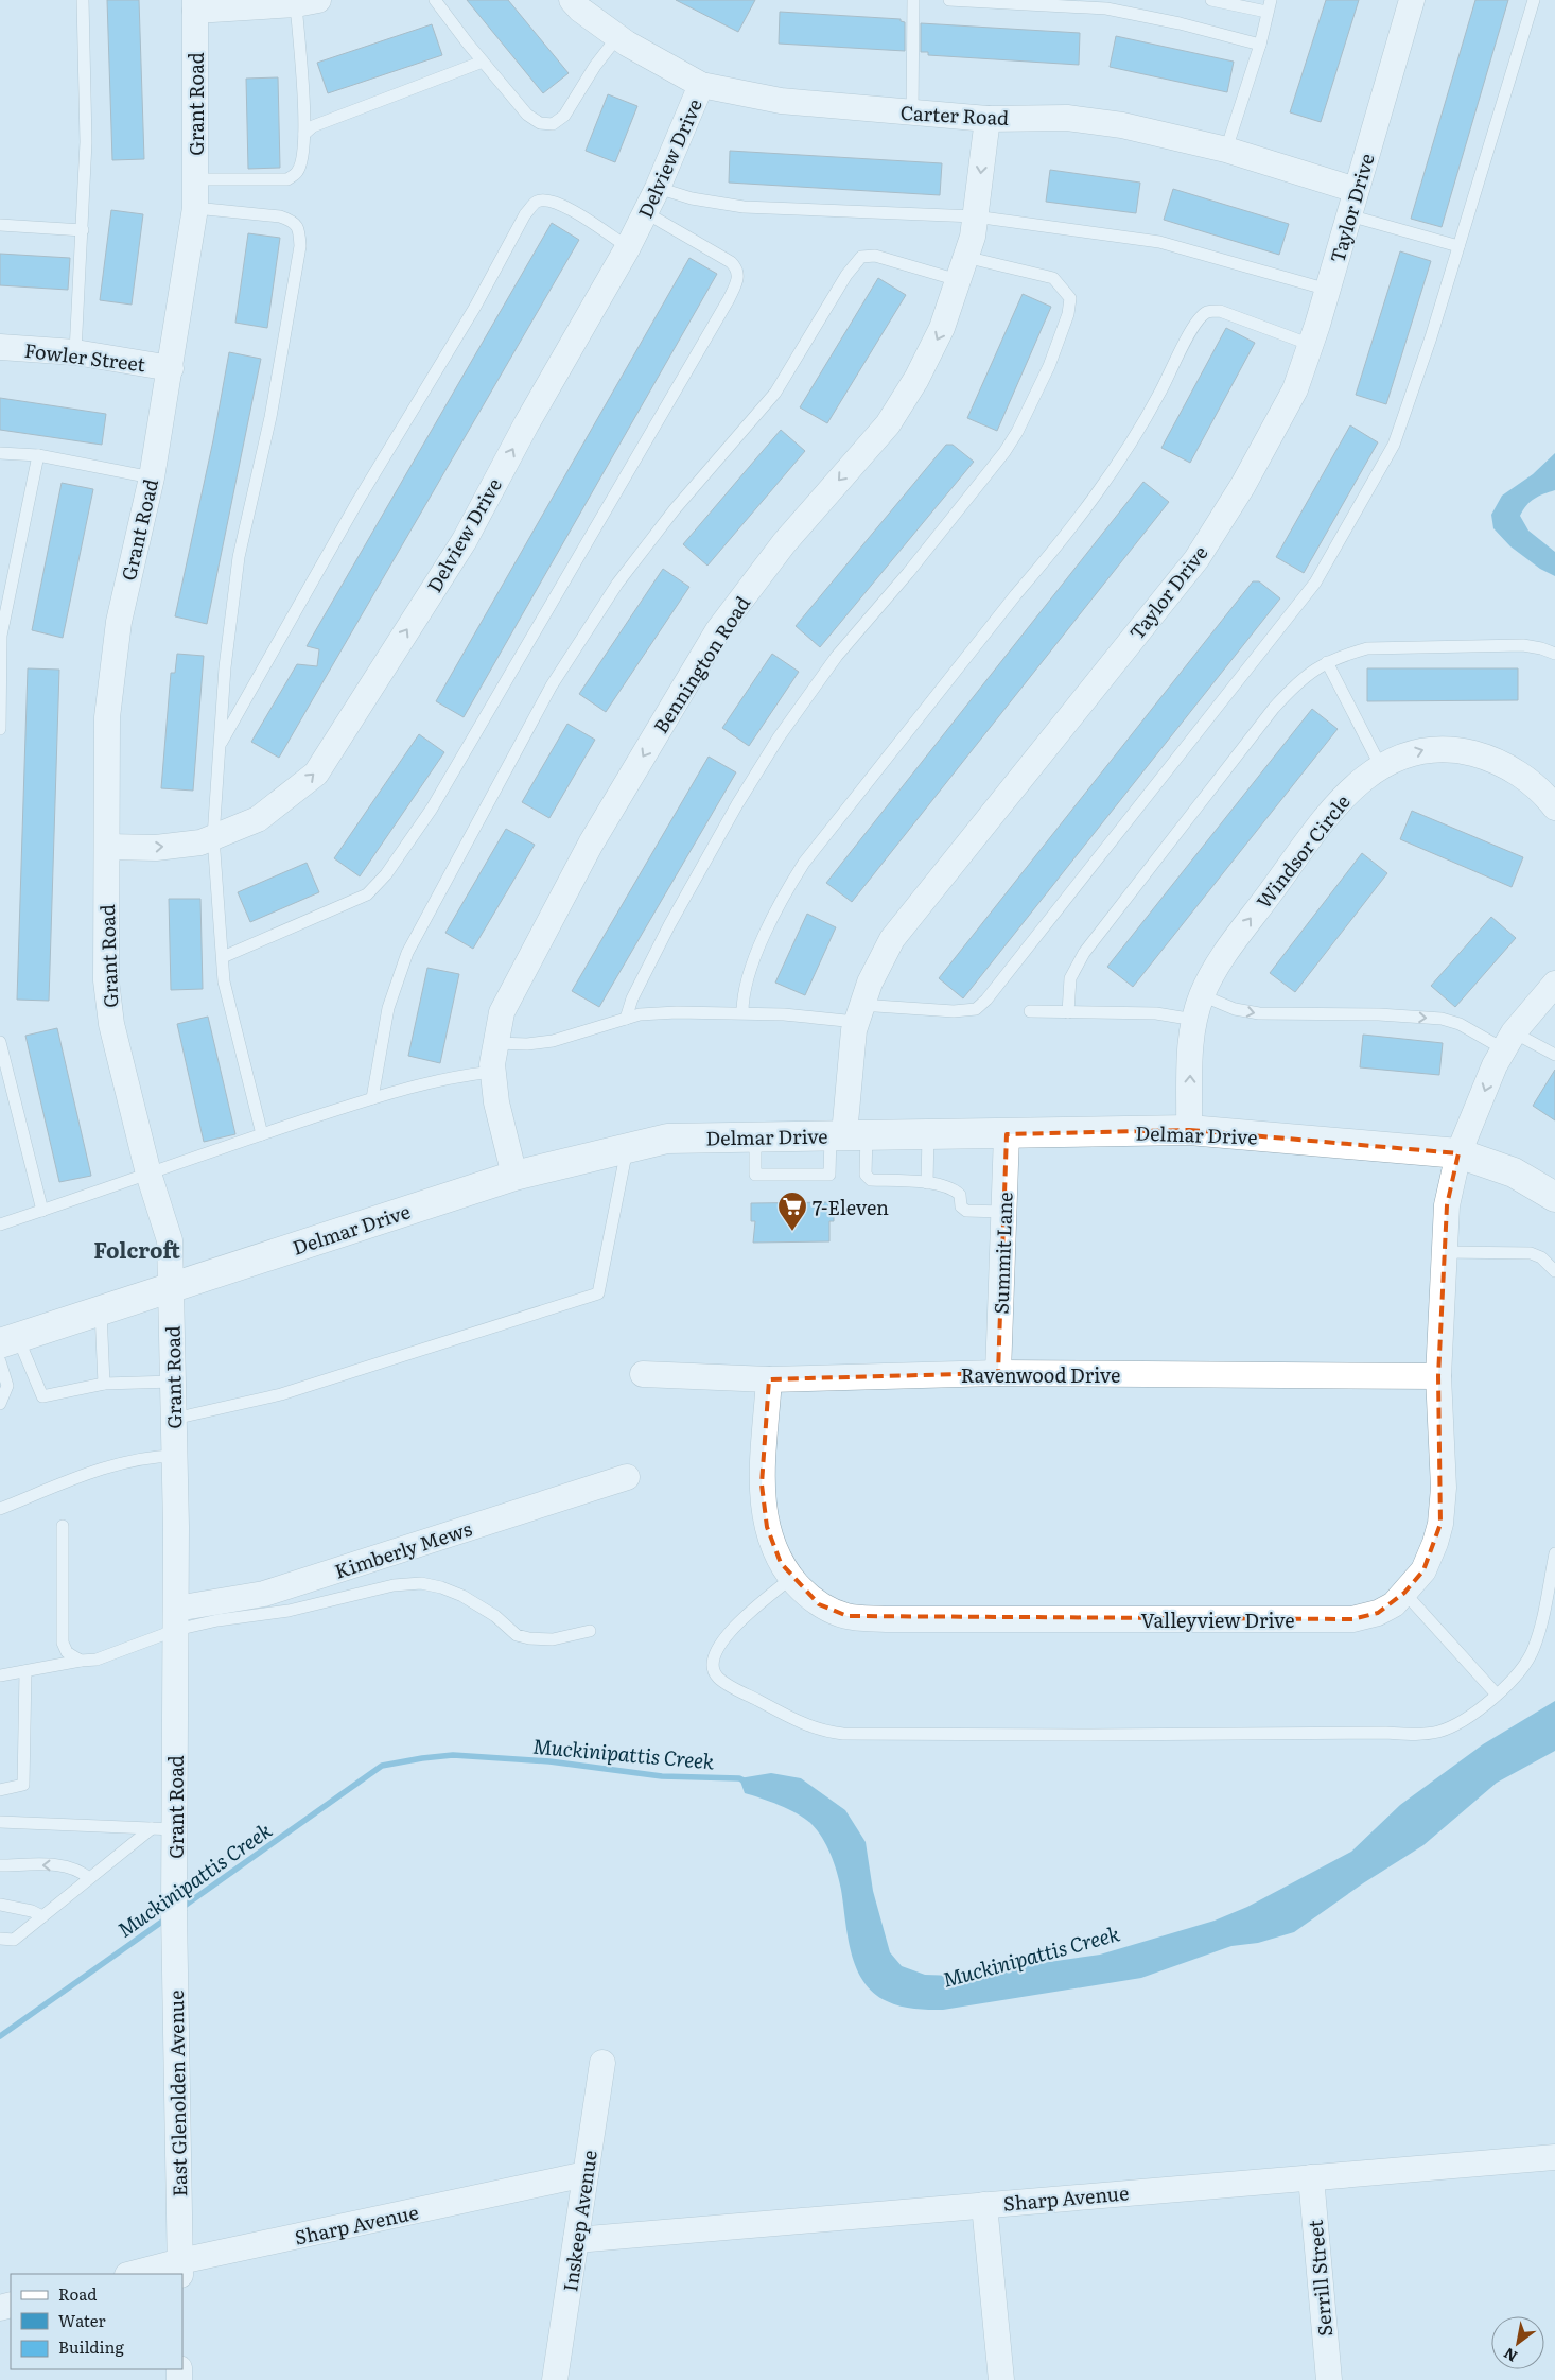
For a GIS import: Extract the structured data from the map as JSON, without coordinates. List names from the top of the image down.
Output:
{
  "streets": {
    "street": [
      "Grant Road",
      "Carter Road",
      "Delview Drive",
      "Taylor Drive",
      "Fowler Street",
      "Bennington Road",
      "Windsor Circle",
      "Delmar Drive",
      "Summit Lane",
      "Ravenwood Drive",
      "Kimberly Mews",
      "Valleyview Drive",
      "East Glenolden Avenue",
      "Sharp Avenue",
      "Inskeep Avenue",
      "Serrill Street"
    ]
  },
  "crossings": [
    ["Grant Road", "Delview Drive"],
    ["Grant Road", "Fowler Street"],
    ["Grant Road", "Delmar Drive"],
    ["Grant Road", "Kimberly Mews"],
    ["Grant Road", "East Glenolden Avenue"],
    ["Carter Road", "Delview Drive"],
    ["Carter Road", "Taylor Drive"],
    ["Carter Road", "Bennington Road"],
    ["Taylor Drive", "Delmar Drive"],
    ["Bennington Road", "Delmar Drive"],
    ["Windsor Circle", "Delmar Drive"],
    ["Delmar Drive", "Summit Lane"],
    ["Delmar Drive", "Valleyview Drive"],
    ["Summit Lane", "Ravenwood Drive"],
    ["Ravenwood Drive", "Valleyview Drive"],
    ["East Glenolden Avenue", "Sharp Avenue"],
    ["Sharp Avenue", "Inskeep Avenue"],
    ["Sharp Avenue", "Serrill Street"]
  ],
  "one_way": ["Delview Drive", "Bennington Road"],
  "districts": ["Folcroft"],
  "water": ["Muckinipattis Creek"],
  "places": {
    "supermarket": ["7-Eleven"]
  },
  "legend": ["Road", "Water", "Building"],
  "north": "bottom left"
}
